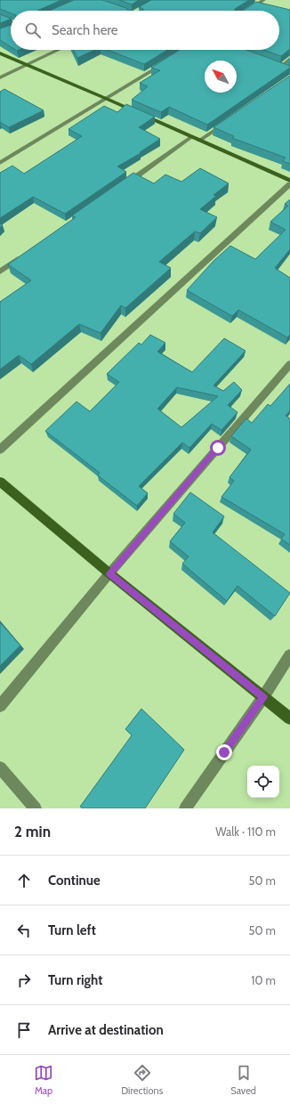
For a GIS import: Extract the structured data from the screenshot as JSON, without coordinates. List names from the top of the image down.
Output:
{
  "north": "top left",
  "page": {
    "search": "Search here",
    "heading": ["2 min", "Walk · 110 m"],
    "list": [
      ["Continue", "50 m"],
      ["Turn left", "50 m"],
      ["Turn right", "10 m"],
      "Arrive at destination"
    ],
    "nav": ["Map", "Directions", "Saved"]
  }
}
